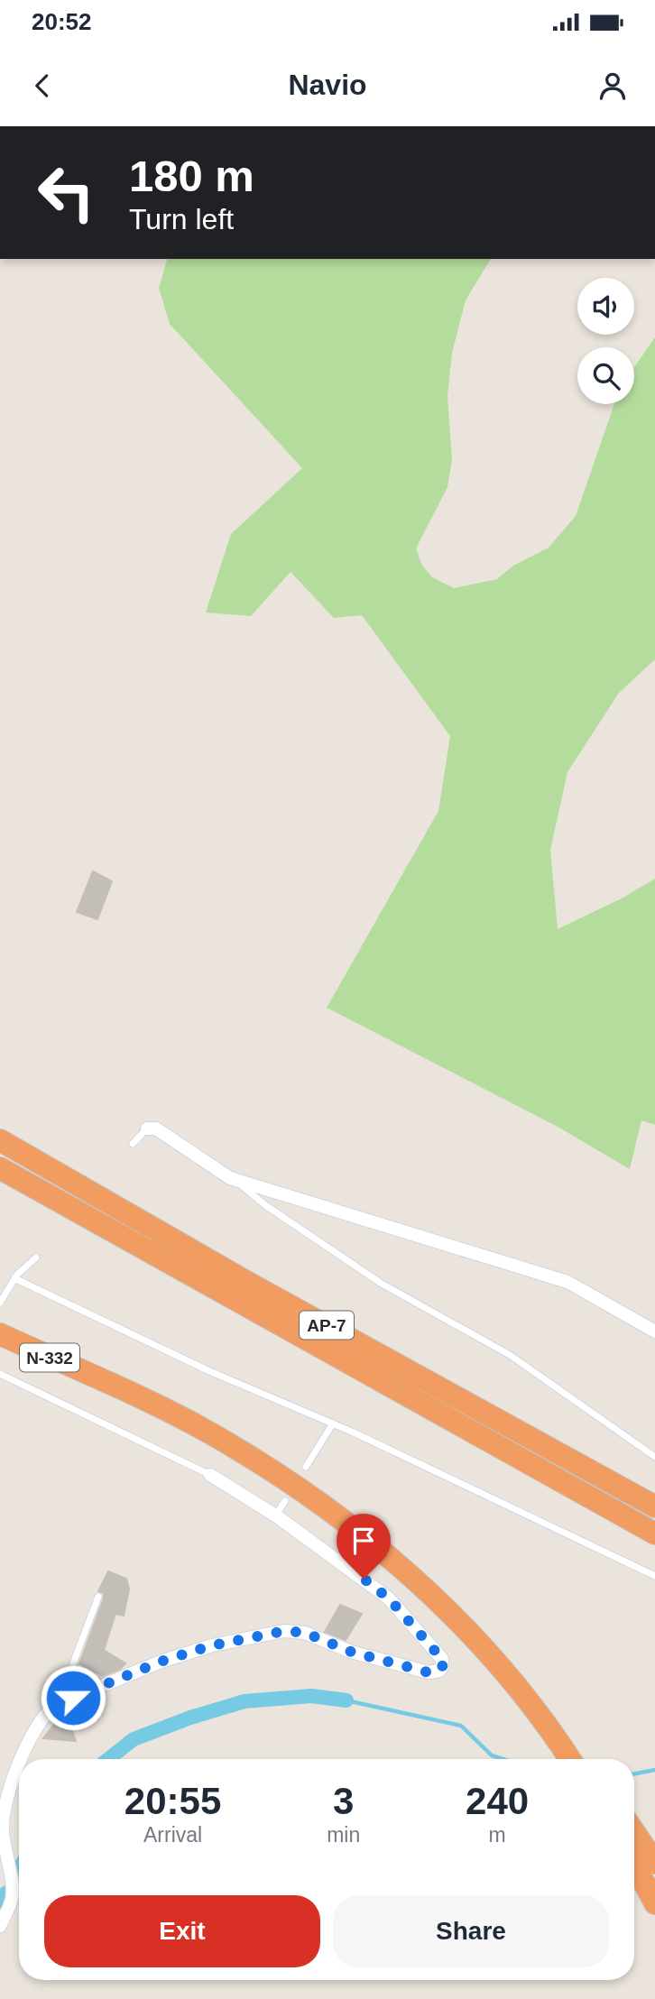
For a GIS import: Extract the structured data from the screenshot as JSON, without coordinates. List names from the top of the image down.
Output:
{
  "streets": {
    "highway": ["AP-7", "N-332"]
  },
  "page": {
    "status": "20:52",
    "header": "Navio",
    "turn": ["180 m", "Turn left"],
    "eta": [
      "20:55",
      "Arrival",
      "3",
      "min",
      "240",
      "m"
    ],
    "buttons": ["Exit", "Share"]
  }
}
